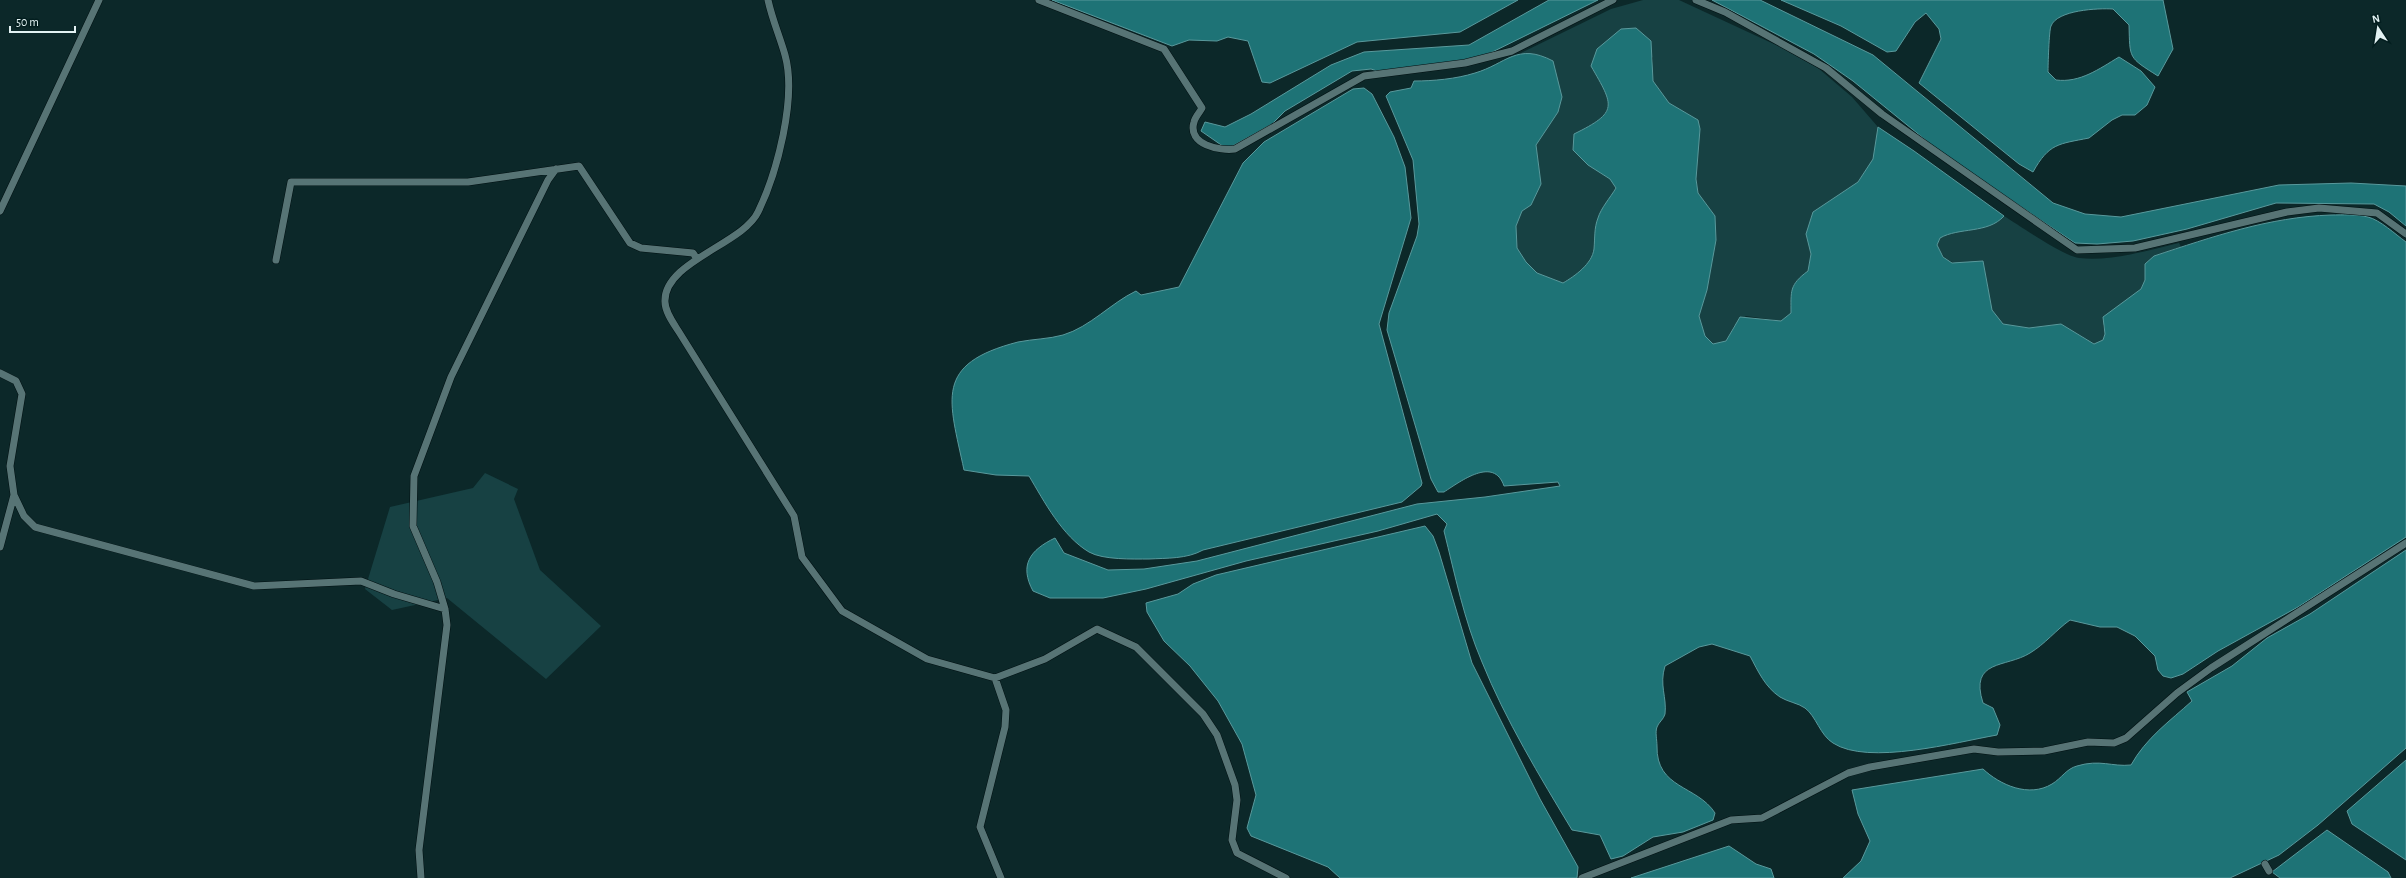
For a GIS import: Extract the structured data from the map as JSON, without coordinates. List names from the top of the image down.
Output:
{
  "scale_bar": "50 m",
  "north": "top"
}
